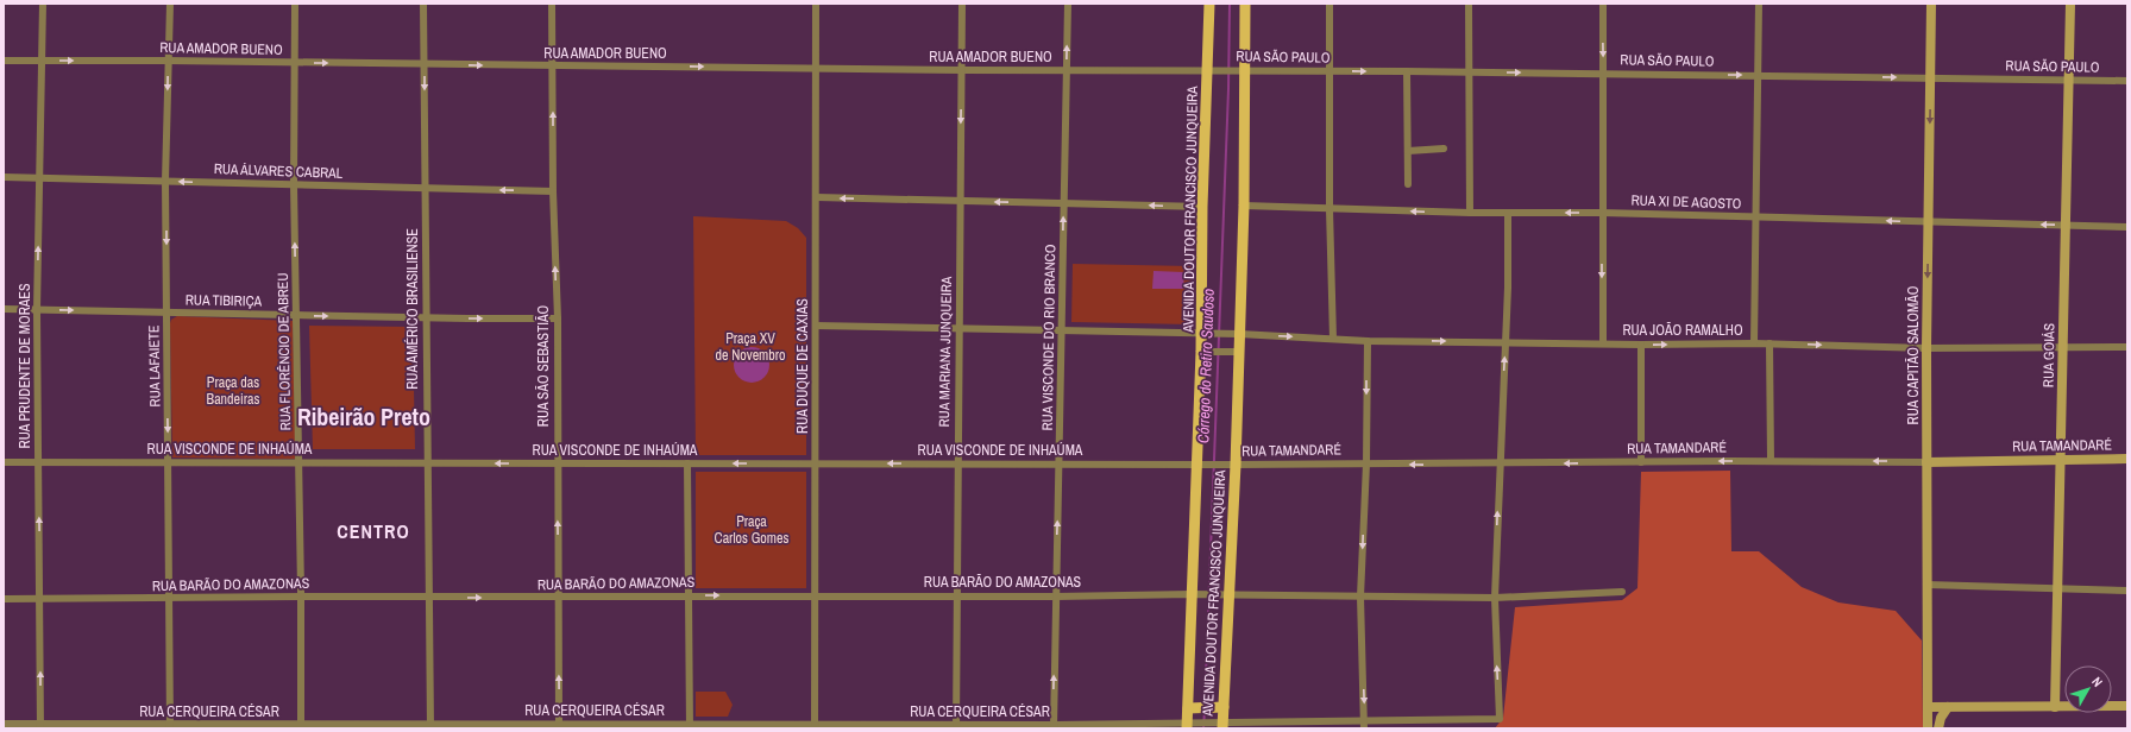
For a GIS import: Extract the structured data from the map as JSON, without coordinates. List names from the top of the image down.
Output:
{
  "streets": {
    "main road": [
      "AVENIDA DOUTOR FRANCISCO JUNQUEIRA",
      "RUA CAPITÃO SALOMÃO",
      "RUA GOIÁS",
      "RUA TAMANDARÉ"
    ],
    "street": [
      "RUA AMADOR BUENO",
      "RUA SÃO PAULO",
      "RUA ÁLVARES CABRAL",
      "RUA XI DE AGOSTO",
      "RUA TIBIRIÇA",
      "RUA AMÉRICO BRASILIENSE",
      "RUA JOÃO RAMALHO",
      "RUA VISCONDE DO RIO BRANCO",
      "RUA FLORÊNCIO DE ABREU",
      "RUA MARIANA JUNQUEIRA",
      "RUA PRUDENTE DE MORAES",
      "RUA LAFAIETE",
      "RUA SÃO SEBASTIÃO",
      "RUA DUQUE DE CAXIAS",
      "RUA VISCONDE DE INHAÚMA",
      "RUA BARÃO DO AMAZONAS",
      "RUA CERQUEIRA CÉSAR"
    ]
  },
  "crossings": [
    ["RUA AMADOR BUENO", "RUA SÃO PAULO"],
    ["RUA AMADOR BUENO", "AVENIDA DOUTOR FRANCISCO JUNQUEIRA"],
    ["RUA AMADOR BUENO", "RUA AMÉRICO BRASILIENSE"],
    ["RUA AMADOR BUENO", "RUA VISCONDE DO RIO BRANCO"],
    ["RUA AMADOR BUENO", "RUA FLORÊNCIO DE ABREU"],
    ["RUA AMADOR BUENO", "RUA MARIANA JUNQUEIRA"],
    ["RUA AMADOR BUENO", "RUA PRUDENTE DE MORAES"],
    ["RUA AMADOR BUENO", "RUA LAFAIETE"],
    ["RUA AMADOR BUENO", "RUA SÃO SEBASTIÃO"],
    ["RUA AMADOR BUENO", "RUA DUQUE DE CAXIAS"],
    ["RUA SÃO PAULO", "AVENIDA DOUTOR FRANCISCO JUNQUEIRA"],
    ["RUA SÃO PAULO", "RUA CAPITÃO SALOMÃO"],
    ["RUA SÃO PAULO", "RUA GOIÁS"],
    ["RUA ÁLVARES CABRAL", "RUA AMÉRICO BRASILIENSE"],
    ["RUA ÁLVARES CABRAL", "RUA FLORÊNCIO DE ABREU"],
    ["RUA ÁLVARES CABRAL", "RUA PRUDENTE DE MORAES"],
    ["RUA ÁLVARES CABRAL", "RUA LAFAIETE"],
    ["RUA ÁLVARES CABRAL", "RUA SÃO SEBASTIÃO"],
    ["RUA XI DE AGOSTO", "AVENIDA DOUTOR FRANCISCO JUNQUEIRA"],
    ["RUA XI DE AGOSTO", "RUA CAPITÃO SALOMÃO"],
    ["RUA XI DE AGOSTO", "RUA GOIÁS"],
    ["AVENIDA DOUTOR FRANCISCO JUNQUEIRA", "RUA JOÃO RAMALHO"],
    ["AVENIDA DOUTOR FRANCISCO JUNQUEIRA", "RUA TAMANDARÉ"],
    ["AVENIDA DOUTOR FRANCISCO JUNQUEIRA", "RUA VISCONDE DE INHAÚMA"],
    ["AVENIDA DOUTOR FRANCISCO JUNQUEIRA", "RUA BARÃO DO AMAZONAS"],
    ["AVENIDA DOUTOR FRANCISCO JUNQUEIRA", "RUA CERQUEIRA CÉSAR"],
    ["RUA TIBIRIÇA", "RUA AMÉRICO BRASILIENSE"],
    ["RUA TIBIRIÇA", "RUA FLORÊNCIO DE ABREU"],
    ["RUA TIBIRIÇA", "RUA PRUDENTE DE MORAES"],
    ["RUA TIBIRIÇA", "RUA LAFAIETE"],
    ["RUA TIBIRIÇA", "RUA SÃO SEBASTIÃO"],
    ["RUA AMÉRICO BRASILIENSE", "RUA VISCONDE DE INHAÚMA"],
    ["RUA AMÉRICO BRASILIENSE", "RUA BARÃO DO AMAZONAS"],
    ["RUA AMÉRICO BRASILIENSE", "RUA CERQUEIRA CÉSAR"],
    ["RUA JOÃO RAMALHO", "RUA CAPITÃO SALOMÃO"],
    ["RUA JOÃO RAMALHO", "RUA GOIÁS"],
    ["RUA VISCONDE DO RIO BRANCO", "RUA VISCONDE DE INHAÚMA"],
    ["RUA VISCONDE DO RIO BRANCO", "RUA BARÃO DO AMAZONAS"],
    ["RUA VISCONDE DO RIO BRANCO", "RUA CERQUEIRA CÉSAR"],
    ["RUA FLORÊNCIO DE ABREU", "RUA VISCONDE DE INHAÚMA"],
    ["RUA FLORÊNCIO DE ABREU", "RUA BARÃO DO AMAZONAS"],
    ["RUA FLORÊNCIO DE ABREU", "RUA CERQUEIRA CÉSAR"],
    ["RUA MARIANA JUNQUEIRA", "RUA VISCONDE DE INHAÚMA"],
    ["RUA MARIANA JUNQUEIRA", "RUA BARÃO DO AMAZONAS"],
    ["RUA MARIANA JUNQUEIRA", "RUA CERQUEIRA CÉSAR"],
    ["RUA CAPITÃO SALOMÃO", "RUA TAMANDARÉ"],
    ["RUA GOIÁS", "RUA TAMANDARÉ"],
    ["RUA PRUDENTE DE MORAES", "RUA VISCONDE DE INHAÚMA"],
    ["RUA PRUDENTE DE MORAES", "RUA BARÃO DO AMAZONAS"],
    ["RUA PRUDENTE DE MORAES", "RUA CERQUEIRA CÉSAR"],
    ["RUA LAFAIETE", "RUA VISCONDE DE INHAÚMA"],
    ["RUA LAFAIETE", "RUA BARÃO DO AMAZONAS"],
    ["RUA LAFAIETE", "RUA CERQUEIRA CÉSAR"],
    ["RUA SÃO SEBASTIÃO", "RUA VISCONDE DE INHAÚMA"],
    ["RUA SÃO SEBASTIÃO", "RUA BARÃO DO AMAZONAS"],
    ["RUA SÃO SEBASTIÃO", "RUA CERQUEIRA CÉSAR"],
    ["RUA DUQUE DE CAXIAS", "RUA VISCONDE DE INHAÚMA"],
    ["RUA DUQUE DE CAXIAS", "RUA BARÃO DO AMAZONAS"],
    ["RUA DUQUE DE CAXIAS", "RUA CERQUEIRA CÉSAR"],
    ["RUA TAMANDARÉ", "RUA VISCONDE DE INHAÚMA"],
    ["RUA BARÃO DO AMAZONAS", "RUA CERQUEIRA CÉSAR"]
  ],
  "one_way": [
    "RUA AMADOR BUENO",
    "RUA SÃO PAULO",
    "RUA ÁLVARES CABRAL",
    "RUA XI DE AGOSTO",
    "RUA TIBIRIÇA",
    "RUA JOÃO RAMALHO",
    "RUA VISCONDE DO RIO BRANCO",
    "RUA CAPITÃO SALOMÃO",
    "RUA PRUDENTE DE MORAES",
    "RUA LAFAIETE",
    "RUA SÃO SEBASTIÃO",
    "RUA TAMANDARÉ"
  ],
  "districts": ["Ribeirão Preto", "CENTRO"],
  "water": ["Córrego do Retiro Saudoso"],
  "parks": ["Praça XV de Novembro", "Praça das Bandeiras", "Praça Carlos Gomes"],
  "north": "top right"
}
